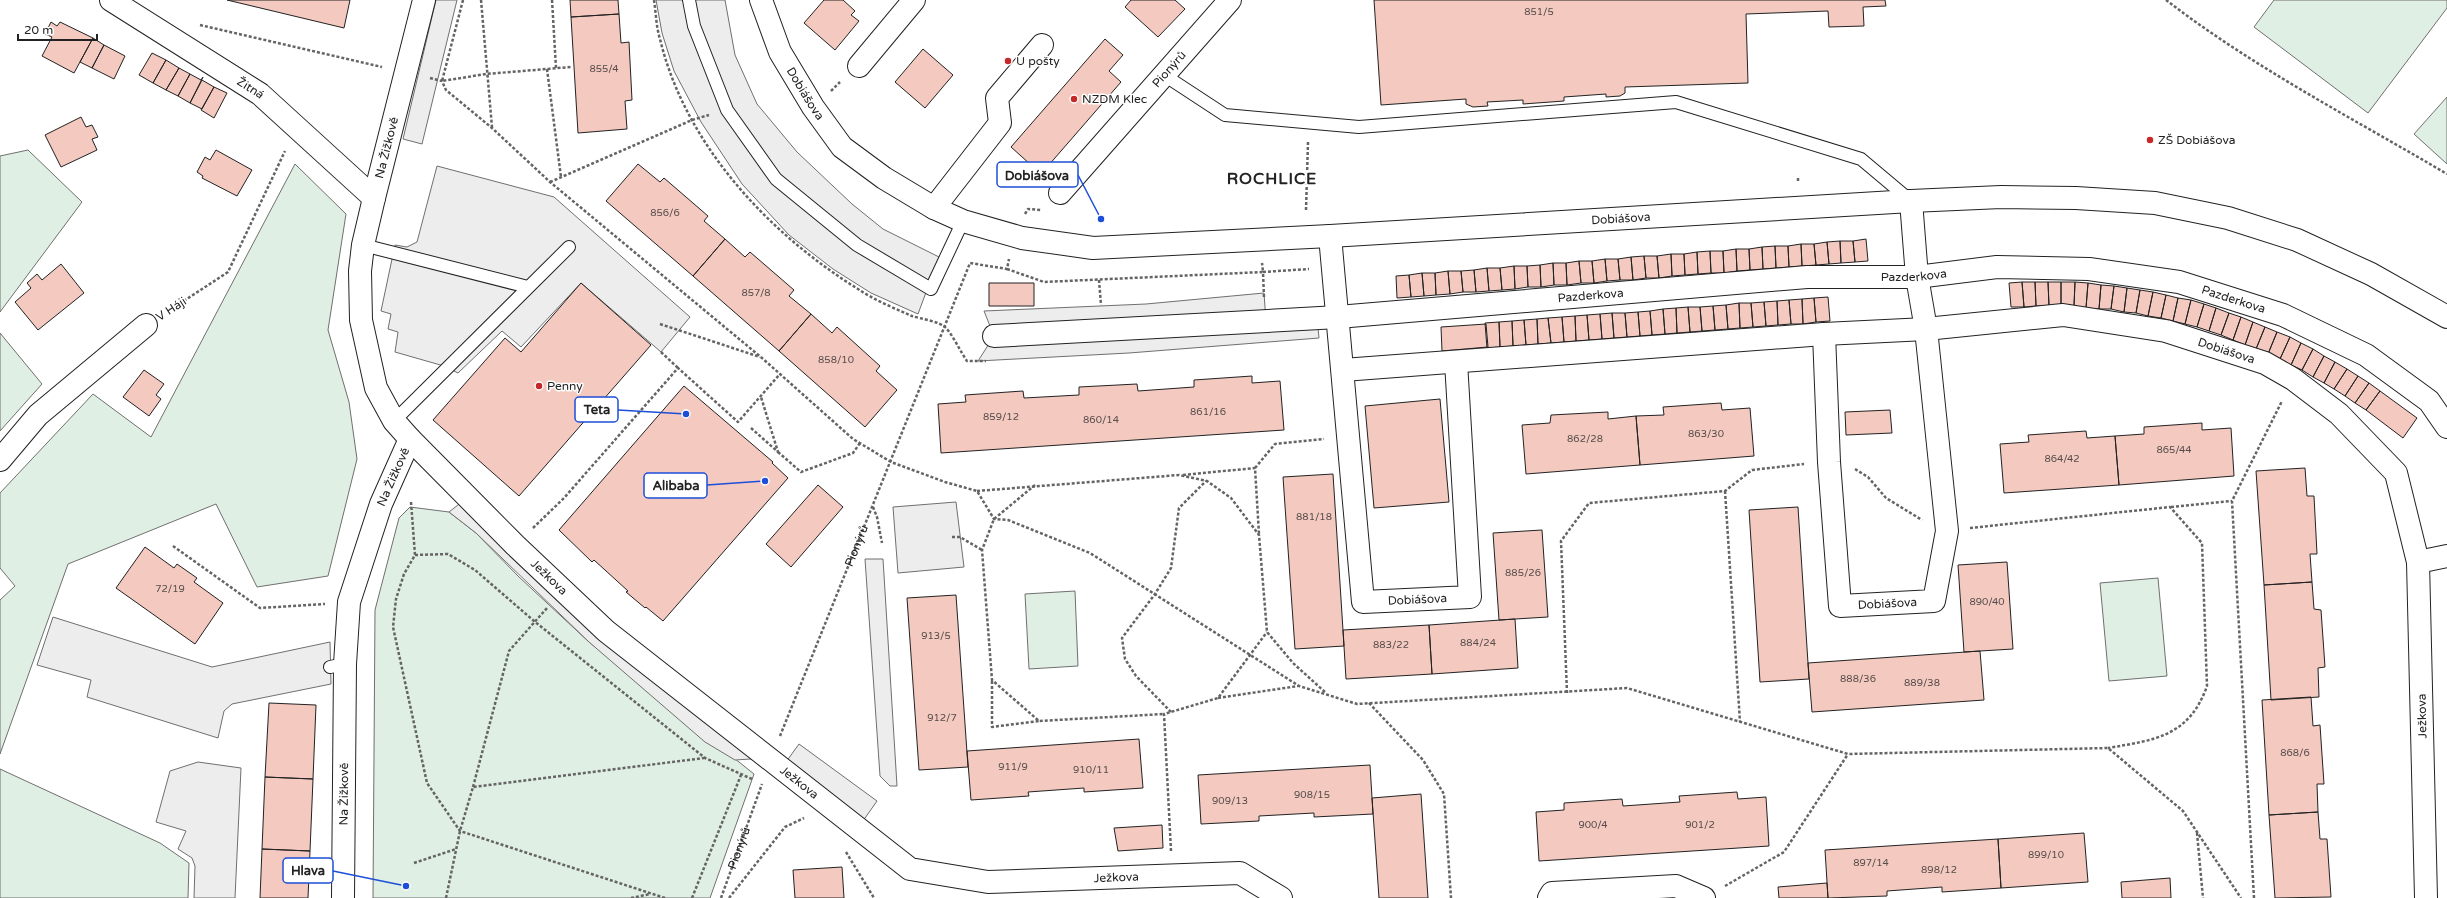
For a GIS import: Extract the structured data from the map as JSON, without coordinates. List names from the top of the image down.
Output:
{
  "streets": {
    "street": [
      "Pionýrů",
      "Žitná",
      "Dobiášova",
      "Na Žižkově",
      "Pazderkova",
      "V Háji",
      "Ježkova"
    ]
  },
  "crossings": [
    ["Pionýrů", "Dobiášova"],
    ["Pionýrů", "Ježkova"],
    ["Žitná", "Na Žižkově"],
    ["Žitná", "V Háji"],
    ["Dobiášova", "Pazderkova"],
    ["Dobiášova", "Ježkova"],
    ["Na Žižkově", "Ježkova"]
  ],
  "districts": ["ROCHLICE"],
  "places": [
    "U pošty",
    "NZDM Klec",
    "ZŠ Dobiášova",
    "Dobiášova",
    "Penny",
    "Teta",
    "Alibaba",
    "Hlava"
  ],
  "house_numbers": [
    "851/5",
    "855/4",
    "856/6",
    "857/8",
    "858/10",
    "861/16",
    "859/12",
    "860/14",
    "863/30",
    "862/28",
    "865/44",
    "864/42",
    "881/18",
    "885/26",
    "72/19",
    "890/40",
    "913/5",
    "884/24",
    "883/22",
    "888/36",
    "889/38",
    "912/7",
    "868/6",
    "911/9",
    "910/11",
    "908/15",
    "909/13",
    "900/4",
    "901/2",
    "899/10",
    "897/14",
    "898/12"
  ],
  "scale_bar": "20 m"
}
